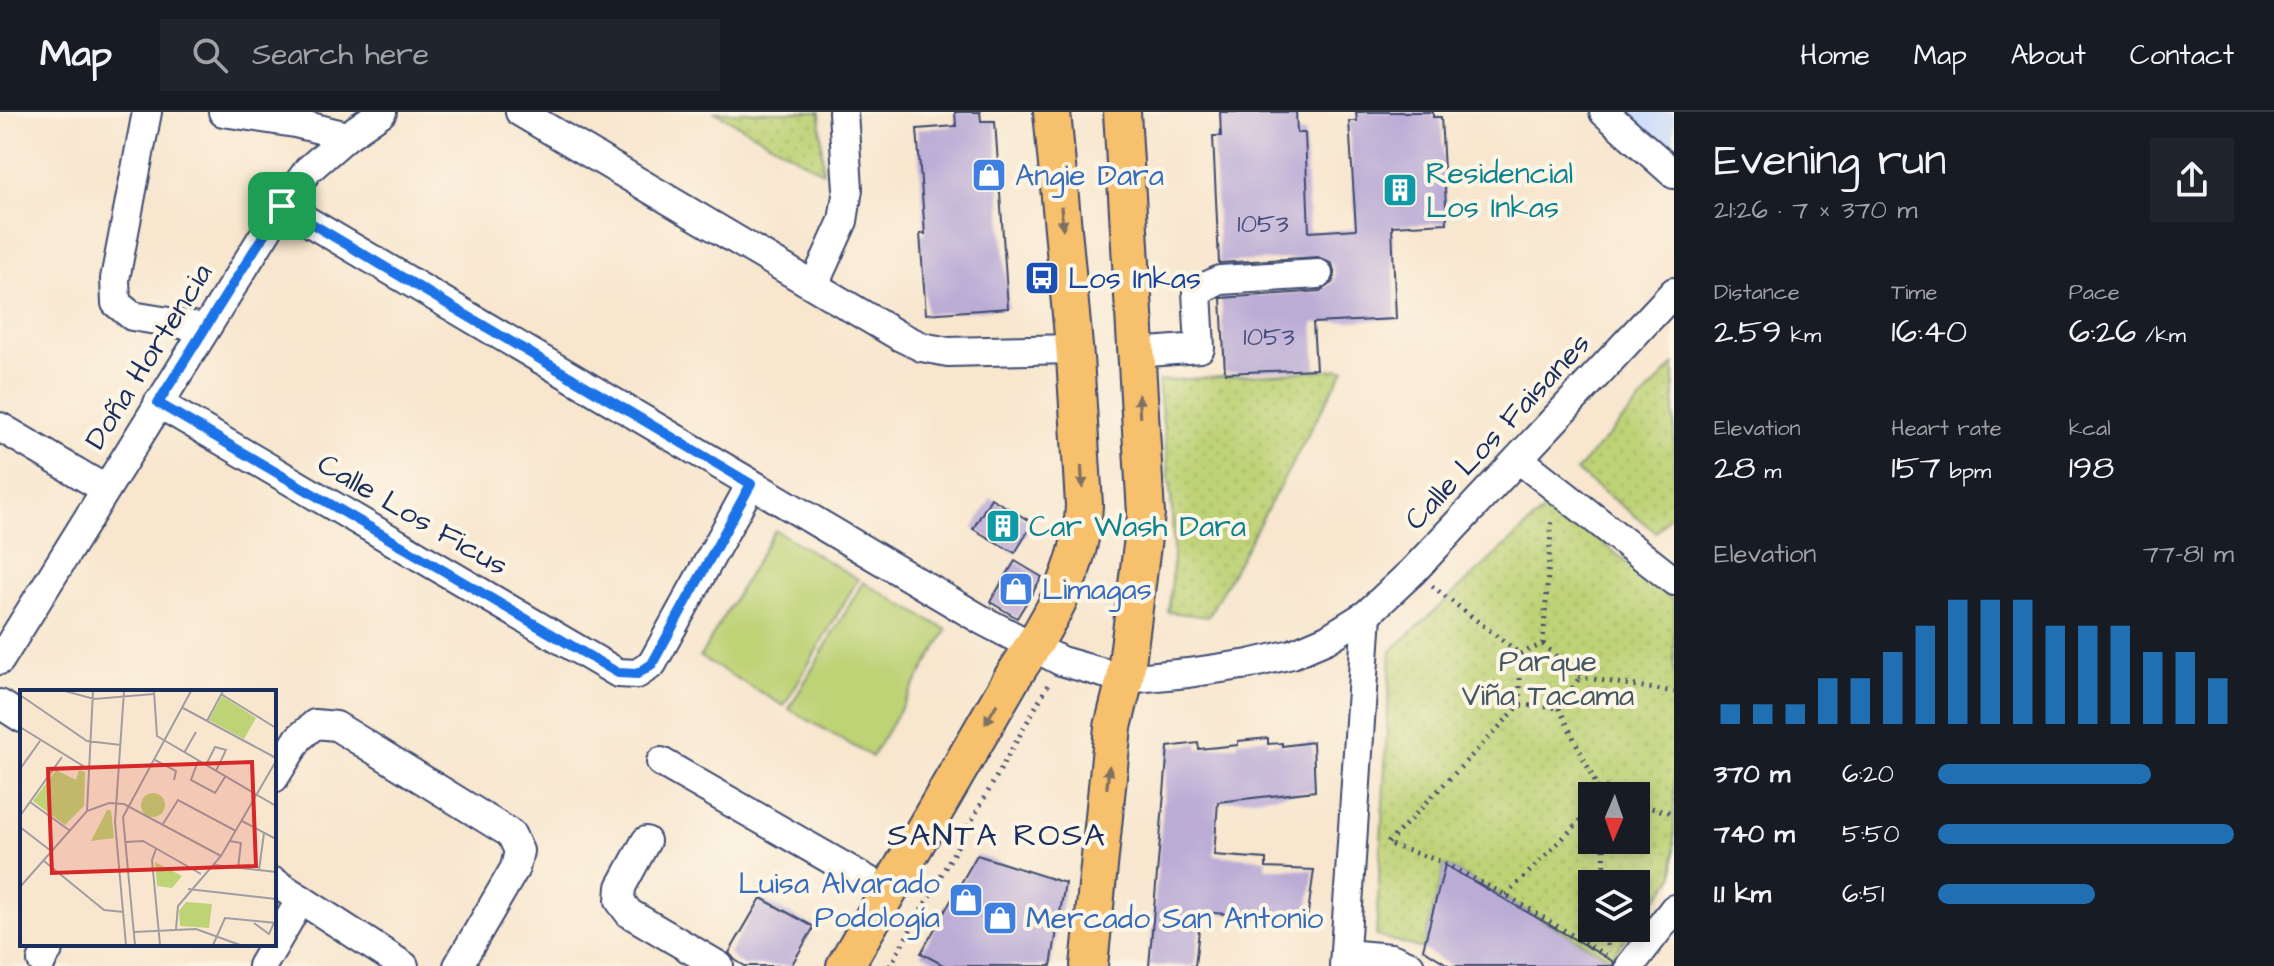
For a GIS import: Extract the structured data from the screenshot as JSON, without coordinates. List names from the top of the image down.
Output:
{
  "streets": {
    "street": ["Doña Hortencia", "Calle Los Faisanes", "Calle Los Ficus"]
  },
  "crossings": [
    ["Doña Hortencia", "Calle Los Ficus"]
  ],
  "districts": ["SANTA ROSA"],
  "parks": ["Parque Viña Tacama"],
  "places": {
    "shop": [
      "Angie Dara",
      "Limagas",
      "Luisa Alvarado Podología",
      "Mercado San Antonio"
    ],
    "building": ["Residencial Los Inkas", "Car Wash Dara"],
    "bus stop": ["Los Inkas"]
  },
  "house_numbers": ["1053", "1053"],
  "north": "bottom",
  "page": {
    "header": "Map",
    "search": "Search here",
    "nav": [
      "Home",
      "Map",
      "About",
      "Contact"
    ],
    "heading": ["Evening run", "21:26 · 7 × 370 m"],
    "stats": [
      ["Distance", "2.59 km"],
      ["Time", "16:40"],
      ["Pace", "6:26 /km"],
      ["Elevation", "28 m"],
      ["Heart rate", "157 bpm"],
      ["kcal", "198"]
    ],
    "chart": ["Elevation", "77–81 m"],
    "list": [
      {
        "name": "370 m",
        "note": "6:20"
      },
      {
        "name": "740 m",
        "note": "5:50"
      },
      {
        "name": "1.1 km",
        "note": "6:51"
      }
    ]
  }
}
